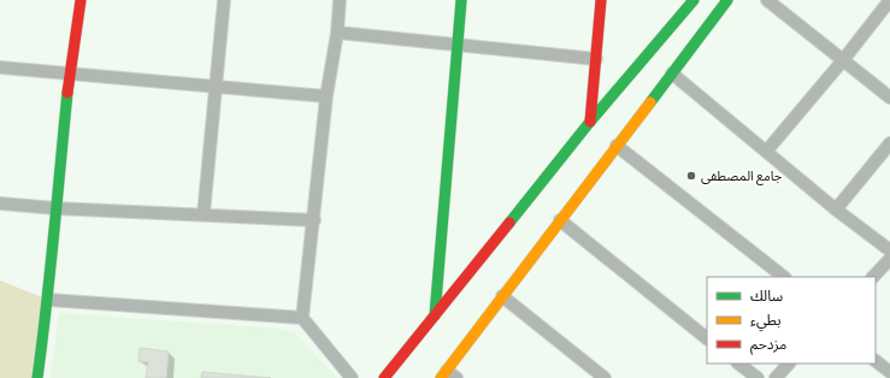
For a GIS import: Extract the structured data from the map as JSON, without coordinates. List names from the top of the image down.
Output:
{
  "places": ["جامع المصطفى"],
  "legend": ["سالك", "بطيء", "مزدحم"]
}
